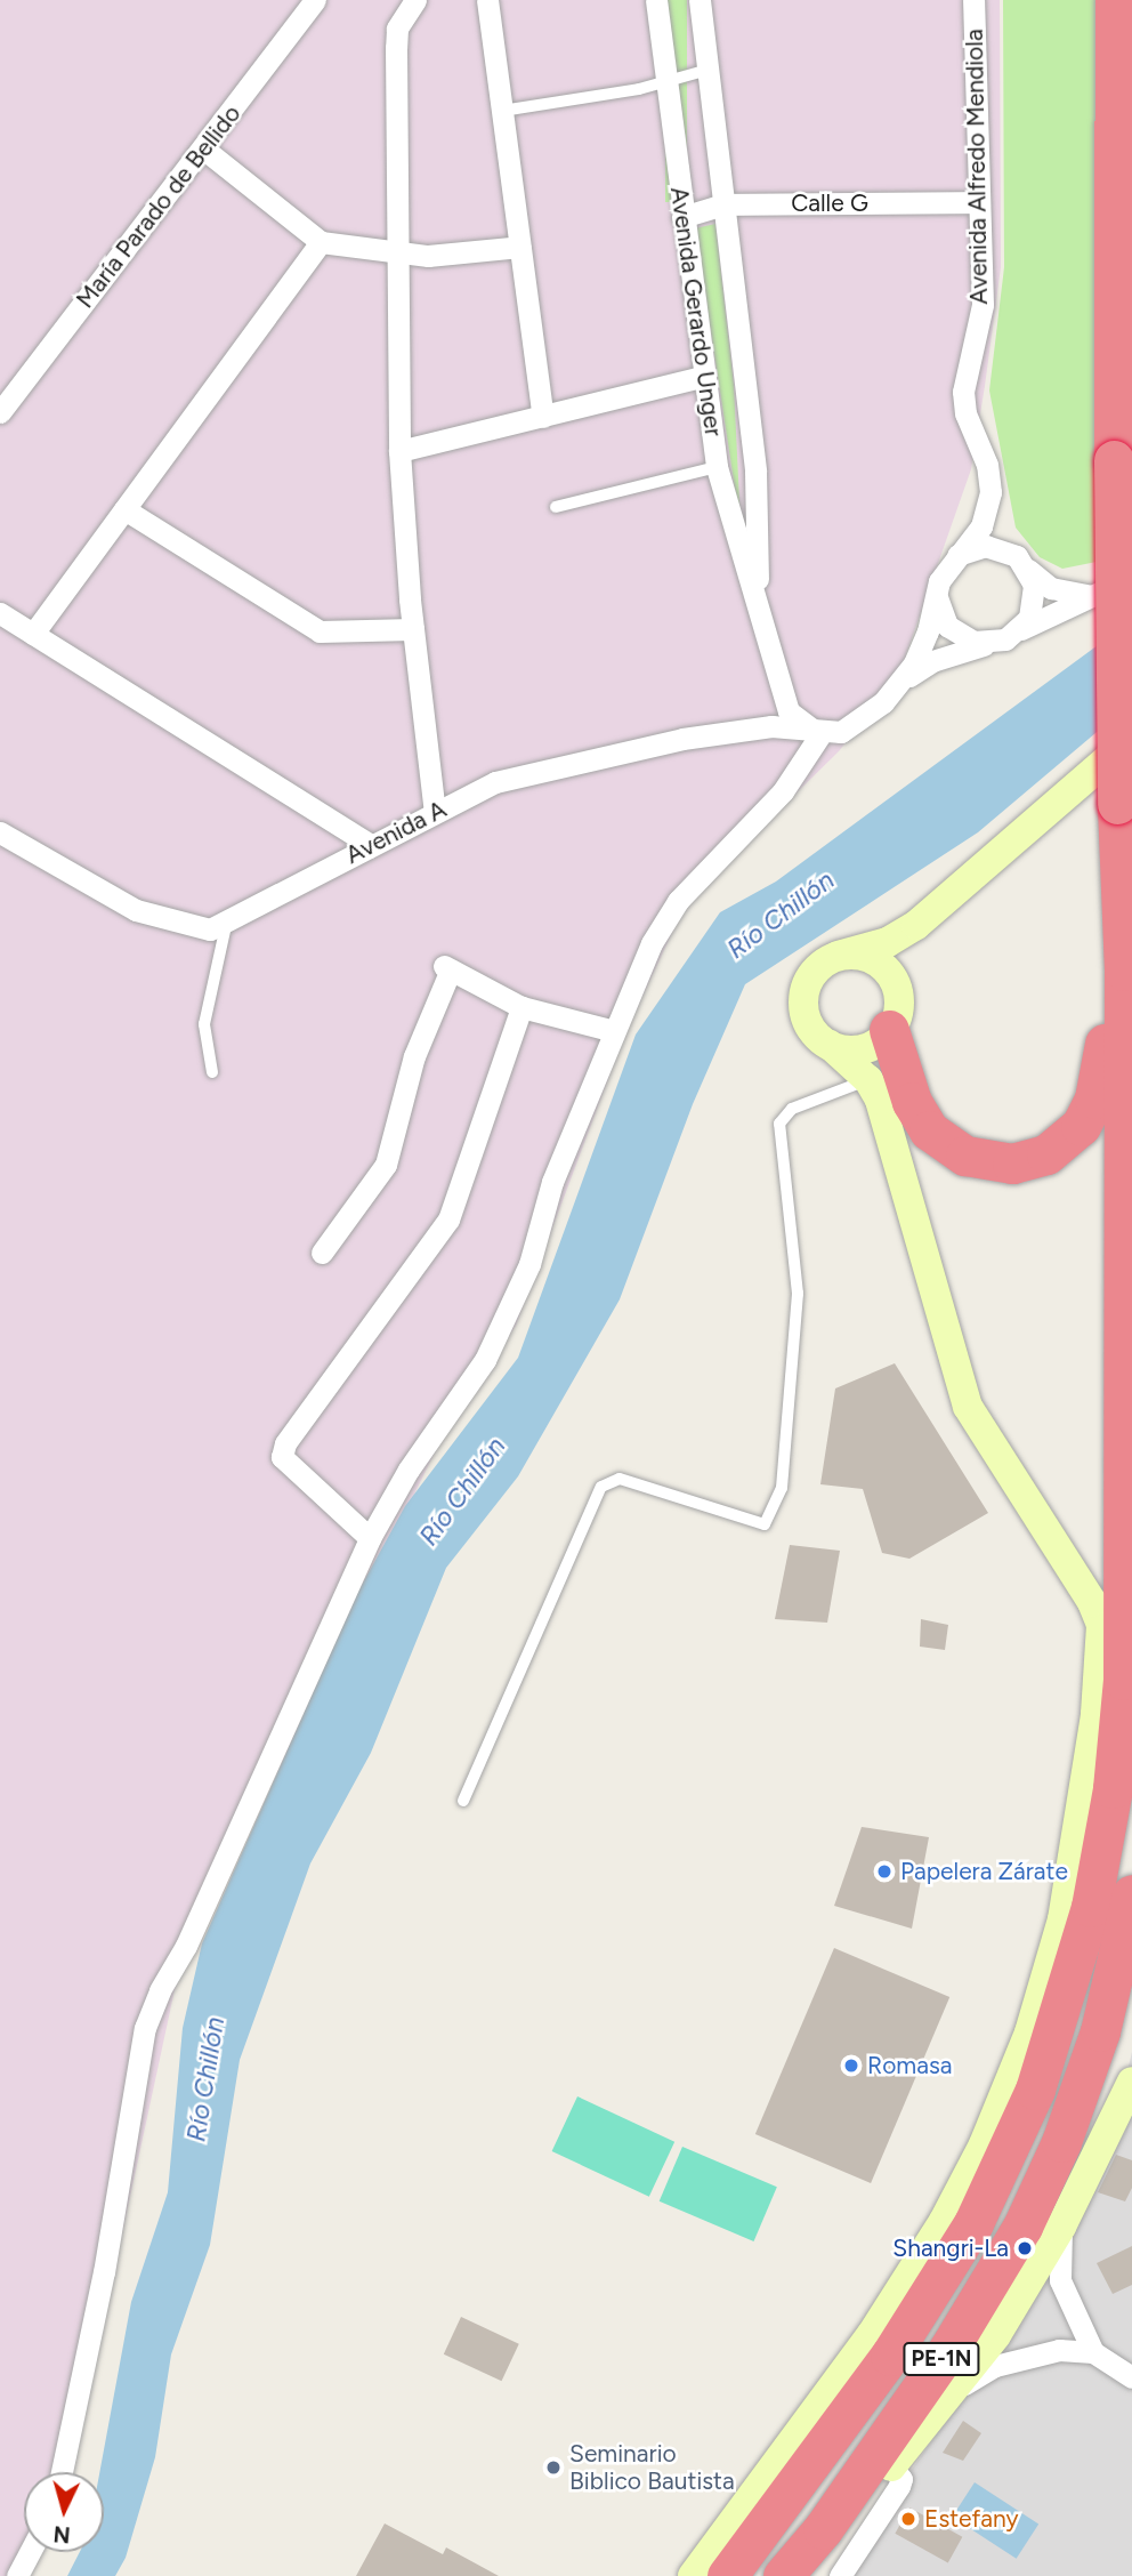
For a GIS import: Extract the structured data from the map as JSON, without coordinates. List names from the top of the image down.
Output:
{
  "streets": {
    "highway": ["PE-1N"],
    "street": [
      "Avenida Alfredo Mendiola",
      "Calle G",
      "María Parado de Bellido",
      "Avenida Gerardo Unger",
      "Avenida A"
    ]
  },
  "crossings": [
    ["Avenida Alfredo Mendiola", "Calle G"],
    ["Avenida Alfredo Mendiola", "Avenida Gerardo Unger"],
    ["Avenida Alfredo Mendiola", "Avenida A"],
    ["Calle G", "Avenida Gerardo Unger"],
    ["Avenida Gerardo Unger", "Avenida A"]
  ],
  "water": ["Río Chillón"],
  "places": [
    "Papelera Zárate",
    "Romasa",
    "Shangri-La",
    "Seminario Biblico Bautista",
    "Estefany"
  ],
  "north": "bottom"
}
